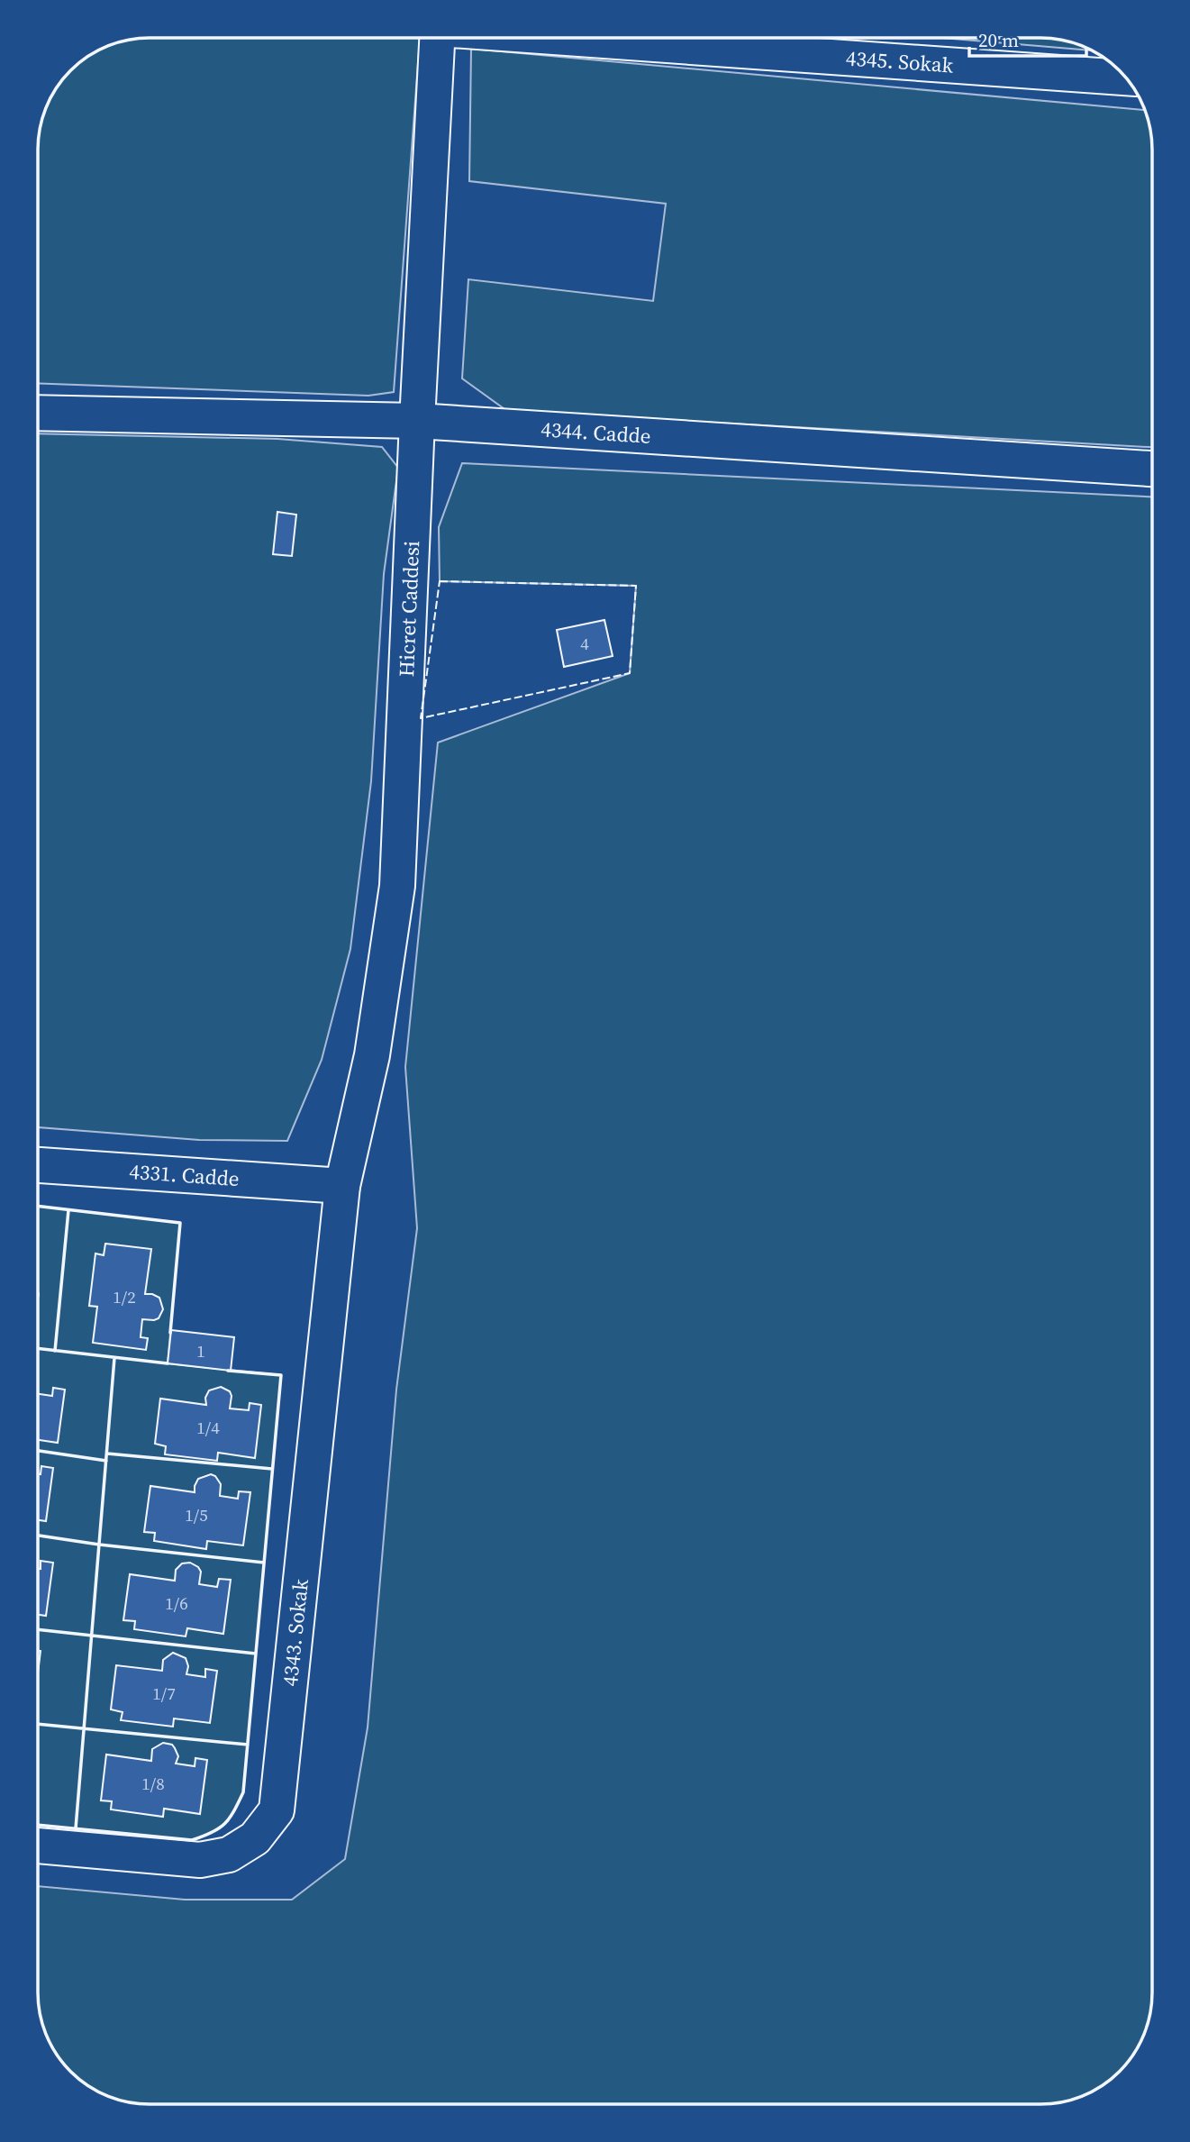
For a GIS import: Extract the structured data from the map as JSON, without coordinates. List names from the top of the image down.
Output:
{
  "streets": {
    "street": [
      "4345. Sokak",
      "4344. Cadde",
      "Hicret Caddesi",
      "4331. Cadde",
      "4343. Sokak"
    ]
  },
  "crossings": [
    ["4344. Cadde", "Hicret Caddesi"],
    ["Hicret Caddesi", "4331. Cadde"],
    ["Hicret Caddesi", "4343. Sokak"],
    ["4331. Cadde", "4343. Sokak"]
  ],
  "house_numbers": [
    "4",
    "1/2",
    "1",
    "1/4",
    "1/5",
    "1/6",
    "1/7",
    "1/8"
  ],
  "scale_bar": "20 m"
}
